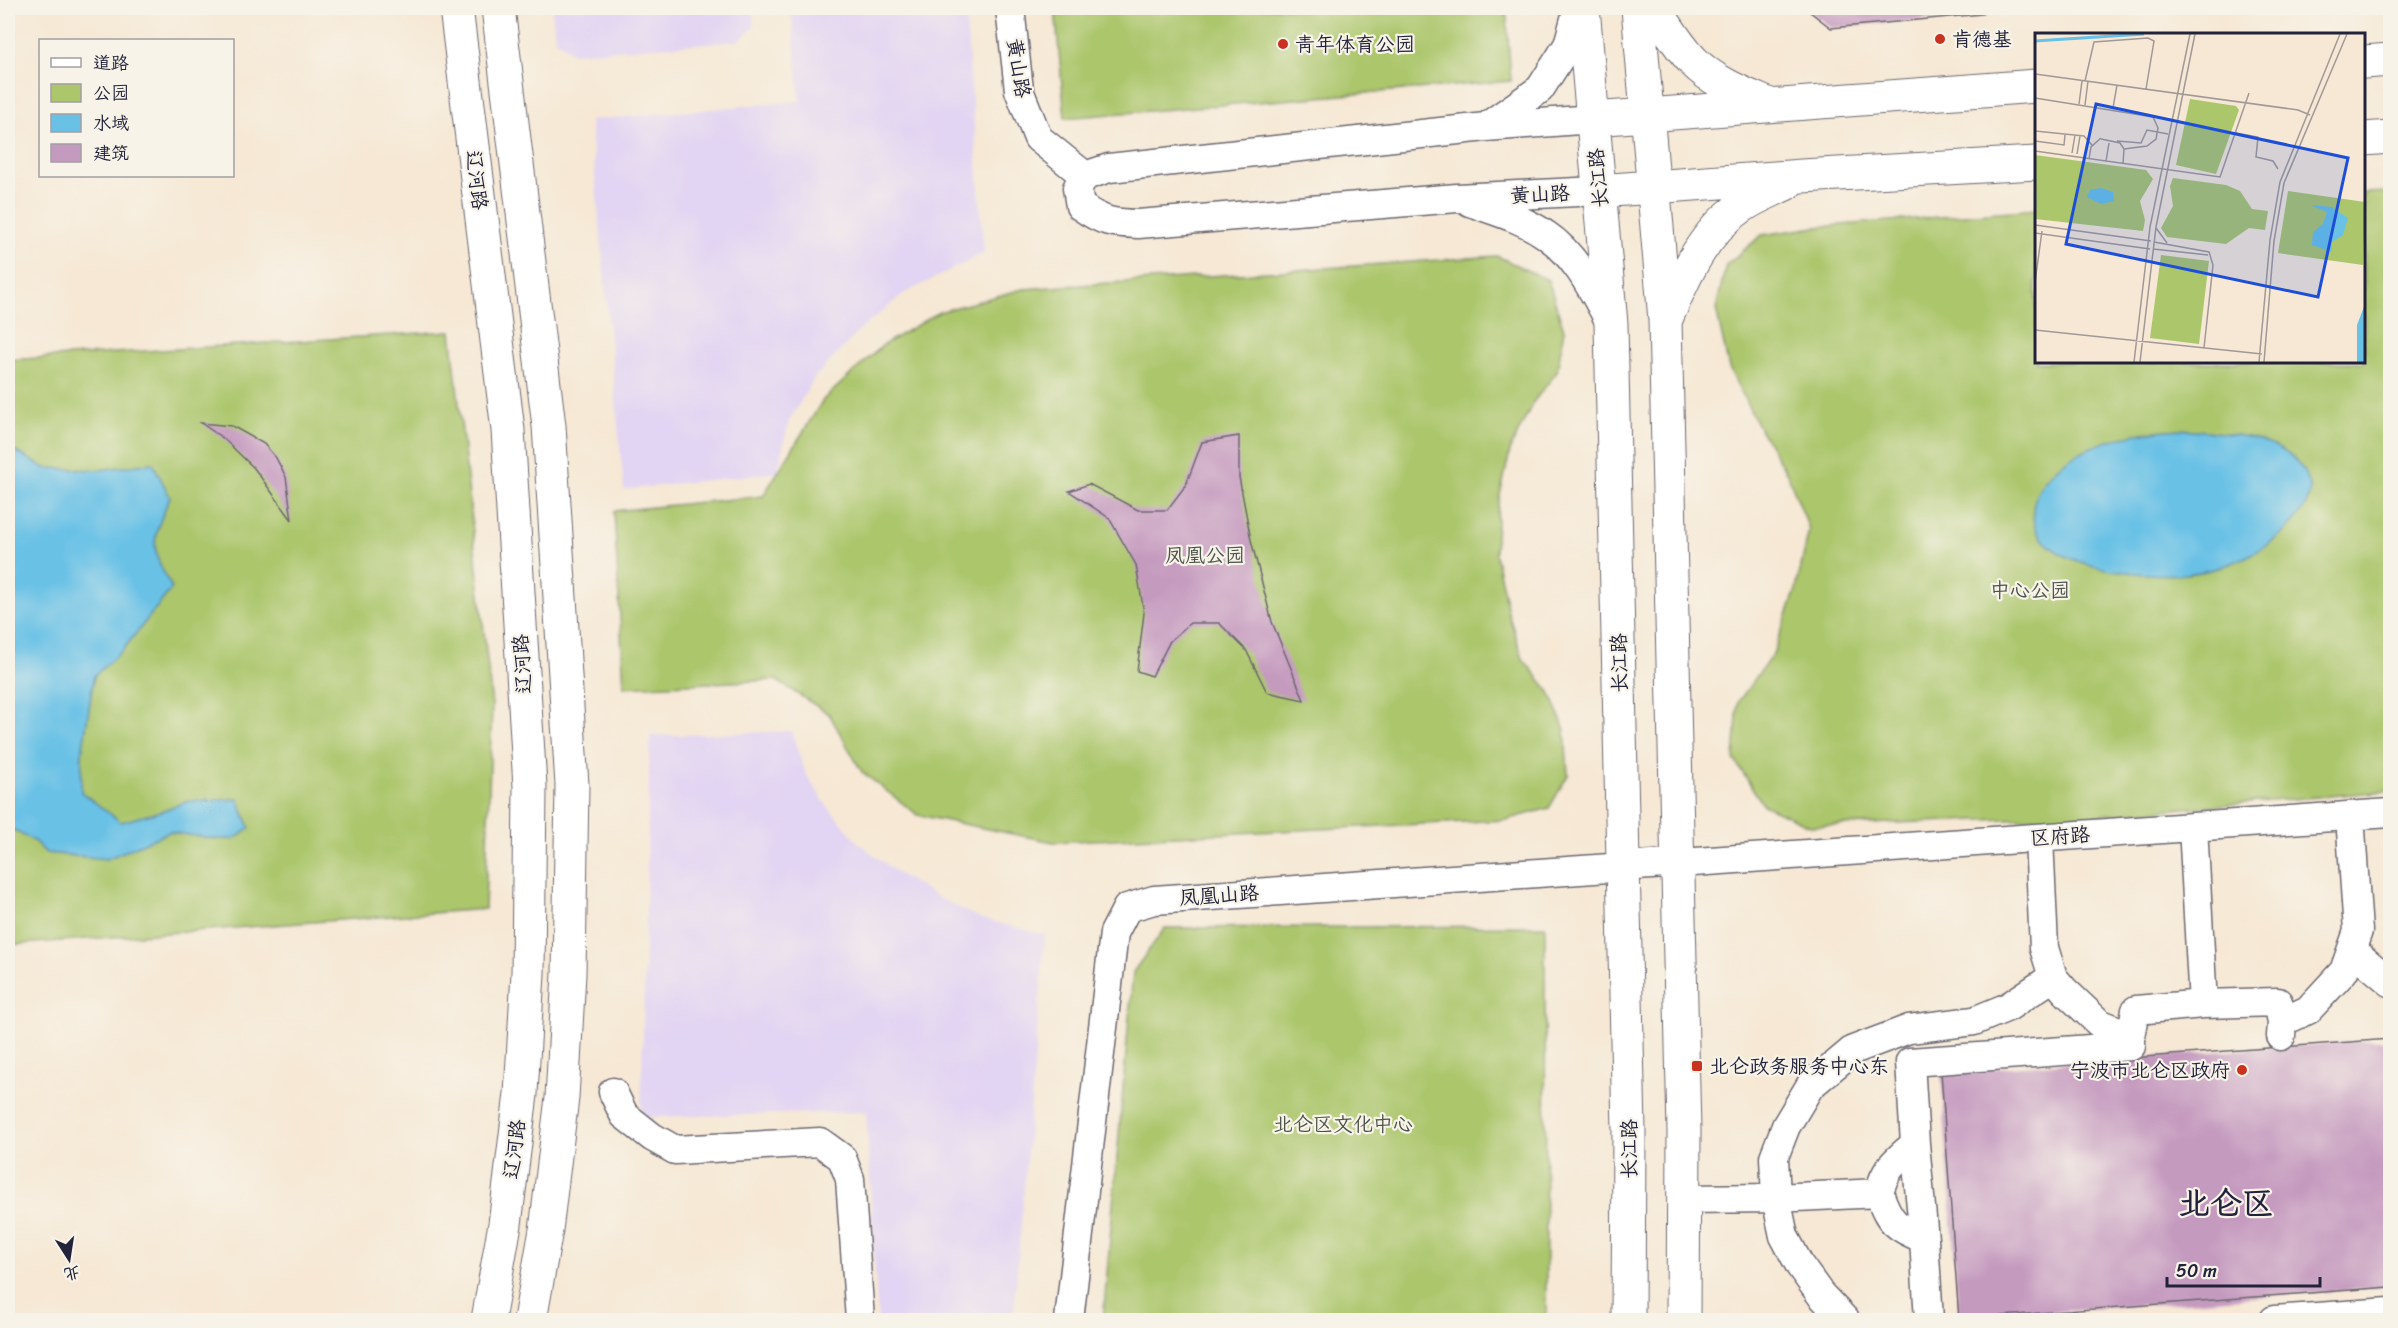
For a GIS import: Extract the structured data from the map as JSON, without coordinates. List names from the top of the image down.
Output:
{
  "streets": {
    "main road": ["黄山路", "长江路", "辽河路"],
    "street": ["区府路", "凤凰山路"]
  },
  "crossings": [
    ["黄山路", "长江路"],
    ["长江路", "凤凰山路"],
    ["区府路", "凤凰山路"]
  ],
  "districts": ["北仑区"],
  "parks": ["凤凰公园", "中心公园", "北仑区文化中心"],
  "places": {
    "other": ["肯德基", "青年体育公园", "宁波市北仑区政府"],
    "transit": ["北仑政务服务中心东"]
  },
  "legend": [
    "道路",
    "公园",
    "水域",
    "建筑"
  ],
  "scale_bar": "50 m",
  "north": "bottom"
}
